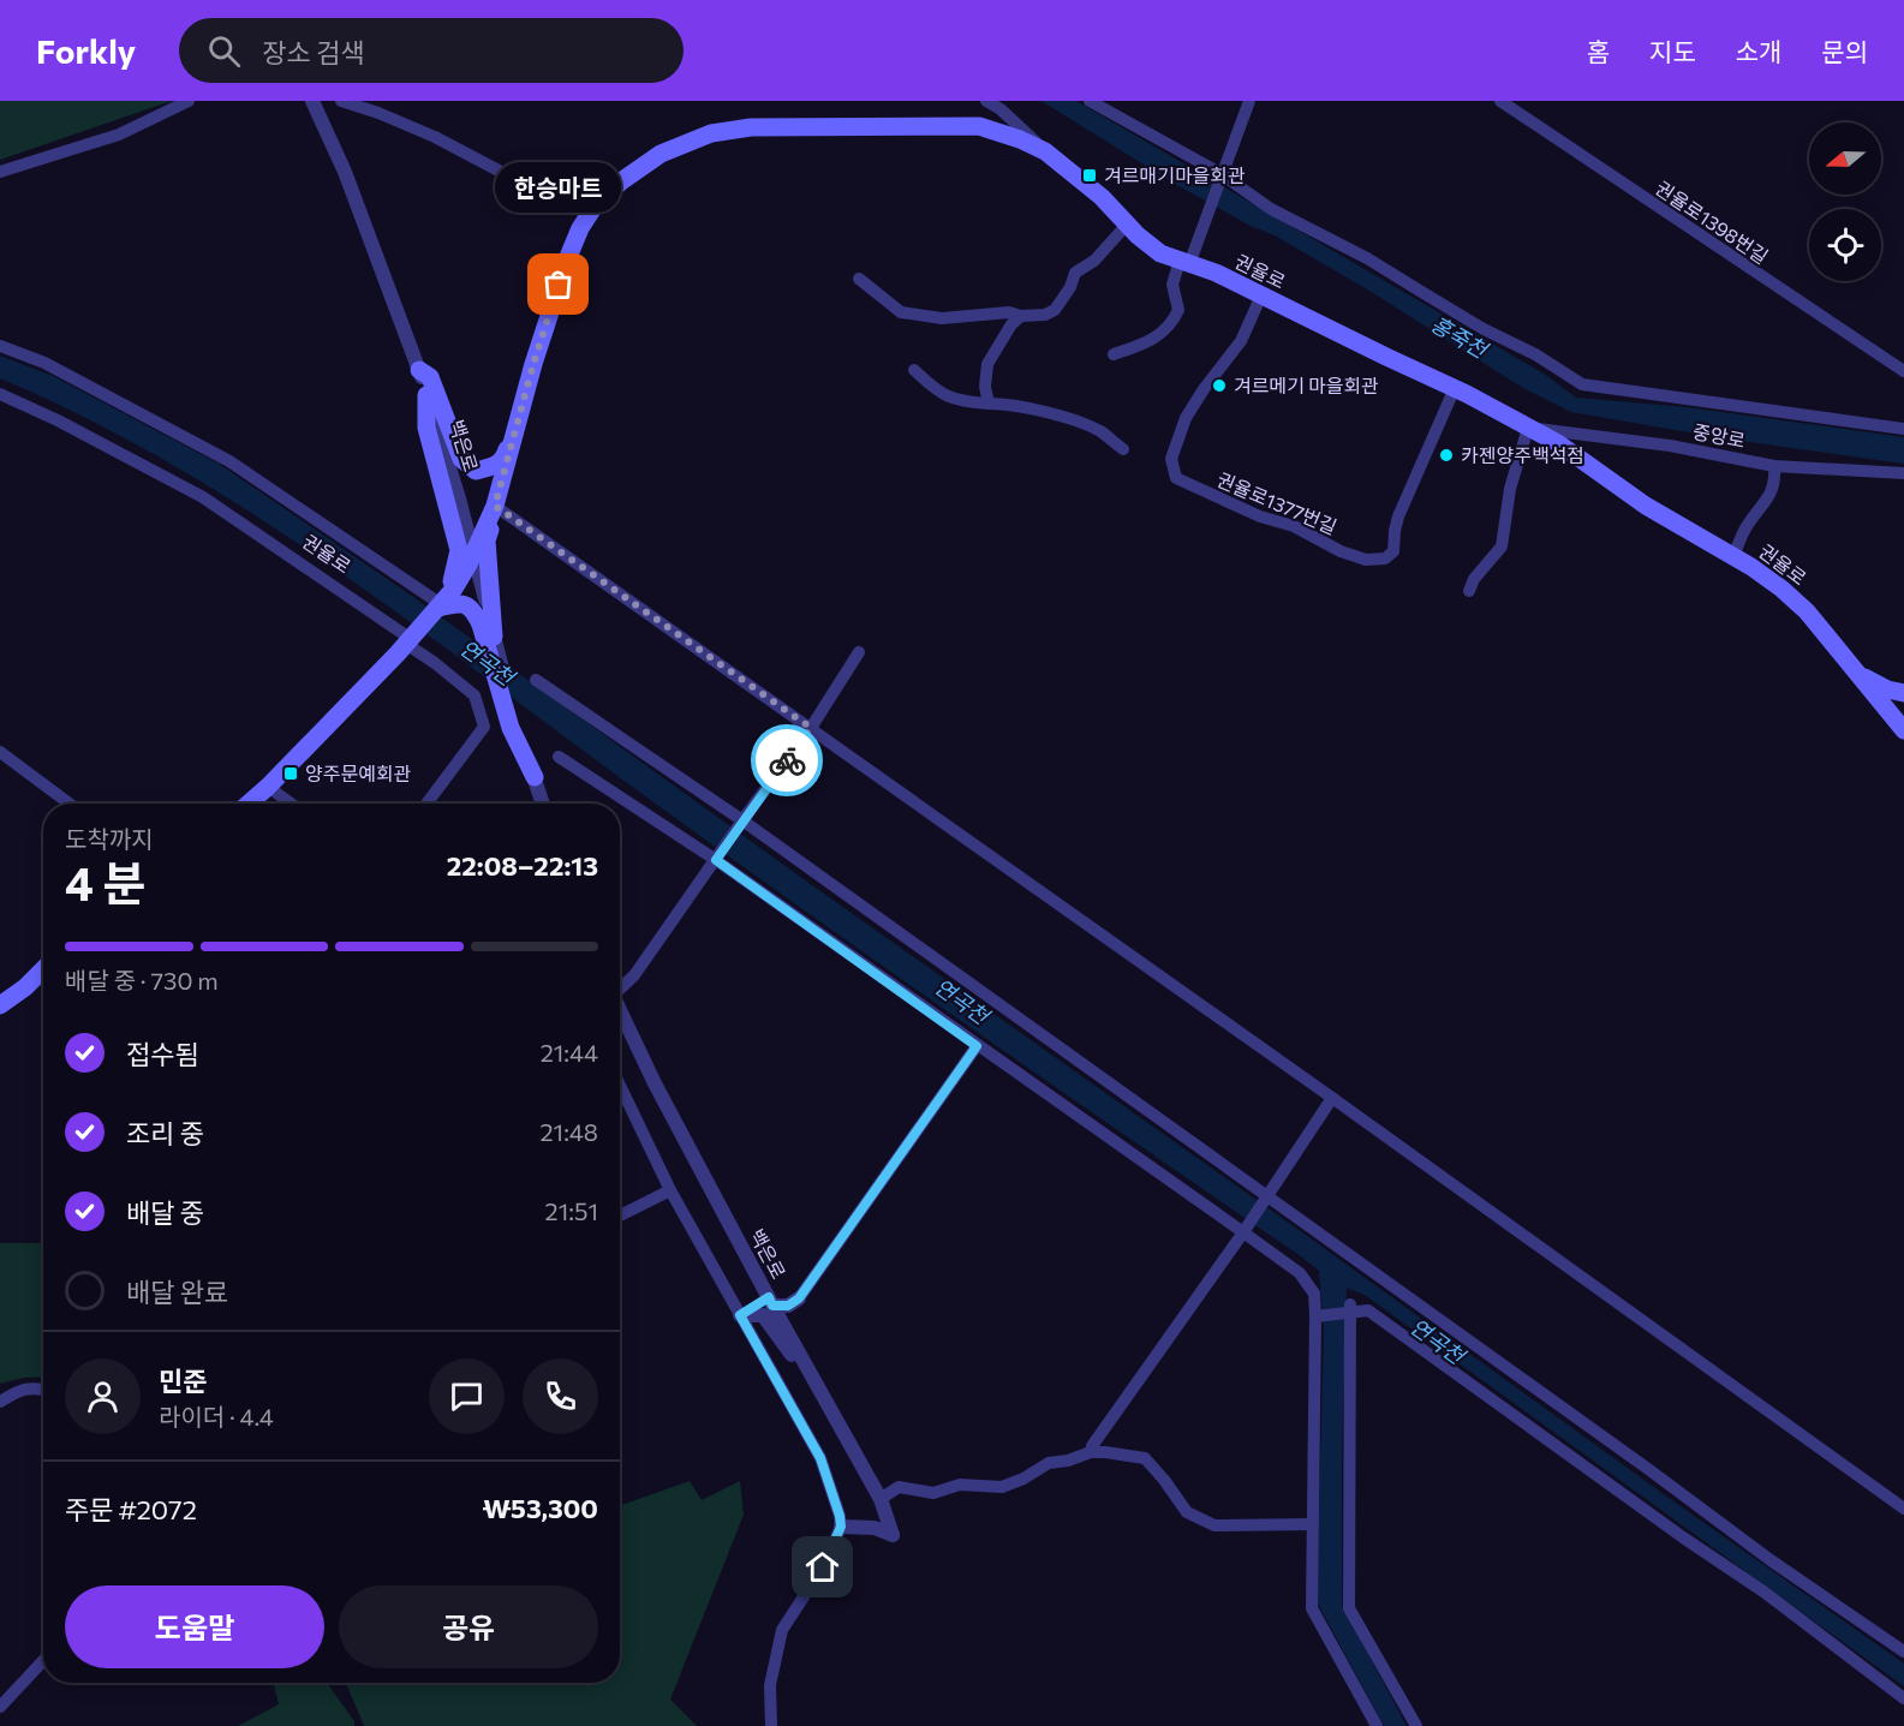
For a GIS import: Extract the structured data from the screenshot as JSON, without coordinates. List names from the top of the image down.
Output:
{
  "streets": {
    "main road": ["권율로"],
    "street": [
      "권율로1398번길",
      "중앙로",
      "백은로",
      "권율로1377번길"
    ]
  },
  "crossings": [
    ["권율로", "중앙로"],
    ["권율로", "백은로"],
    ["권율로", "권율로1377번길"]
  ],
  "water": ["홍죽천", "연곡천"],
  "places": {
    "transit": ["겨르매기마을회관", "양주문예회관"],
    "other": ["한승마트", "겨르메기 마을회관", "카젠양주백석점"]
  },
  "north": "left",
  "page": {
    "header": "Forkly",
    "search": "장소 검색",
    "nav": [
      "홈",
      "지도",
      "소개",
      "문의"
    ],
    "bubble": "한승마트",
    "heading": ["4 분", "도착까지", "22:08–22:13"],
    "panel": [
      "민준",
      "라이더 · 4.4",
      "주문 #2072",
      "₩53,300"
    ],
    "bar": "배달 중 · 730 m",
    "list": [
      ["접수됨", "21:44"],
      ["조리 중", "21:48"],
      ["배달 중", "21:51"],
      "배달 완료"
    ],
    "buttons": ["도움말", "공유"]
  }
}
